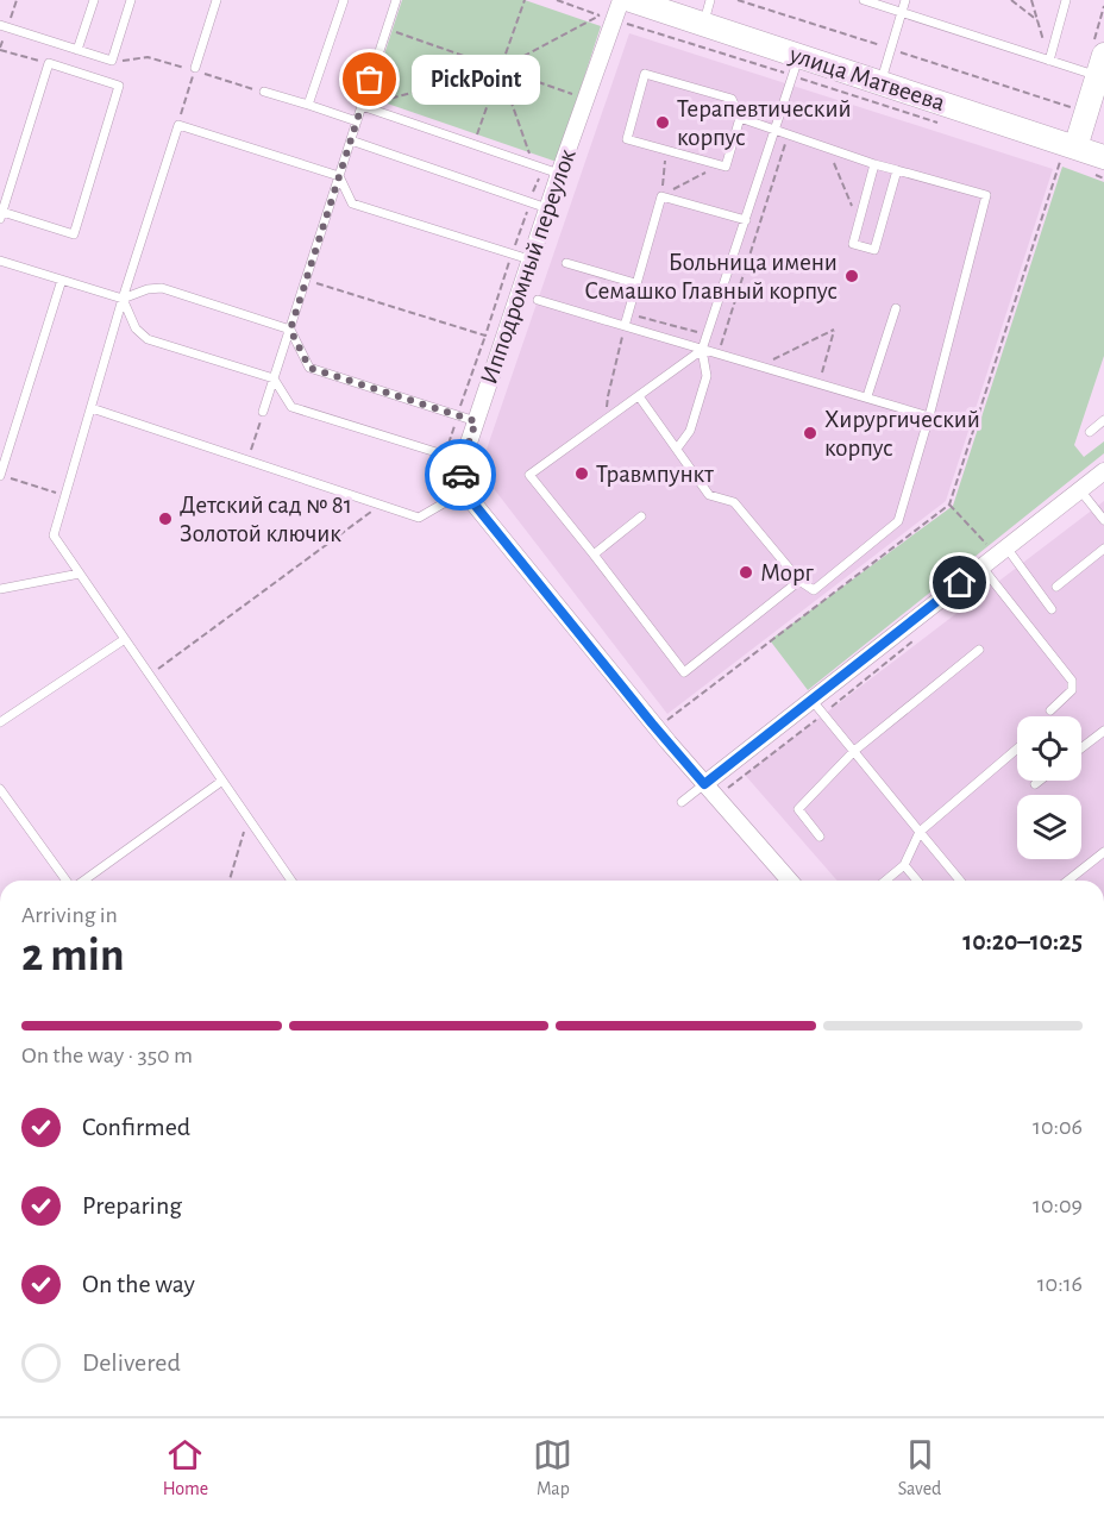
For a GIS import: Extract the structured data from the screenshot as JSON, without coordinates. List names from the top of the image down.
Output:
{
  "streets": {
    "main road": ["улица Матвеева"],
    "street": ["Ипподромный переулок"]
  },
  "places": [
    "PickPoint",
    "Терапевтический корпус",
    "Больница имени Семашко Главный корпус",
    "Хирургический корпус",
    "Травмпункт",
    "Детский сад № 81 Золотой ключик",
    "Морг"
  ],
  "page": {
    "bubble": "PickPoint",
    "heading": ["2 min", "Arriving in", "10:20–10:25"],
    "bar": "On the way · 350 m",
    "list": [
      ["Confirmed", "10:06"],
      ["Preparing", "10:09"],
      ["On the way", "10:16"],
      "Delivered"
    ],
    "tabs": ["Home", "Map", "Saved"]
  }
}
